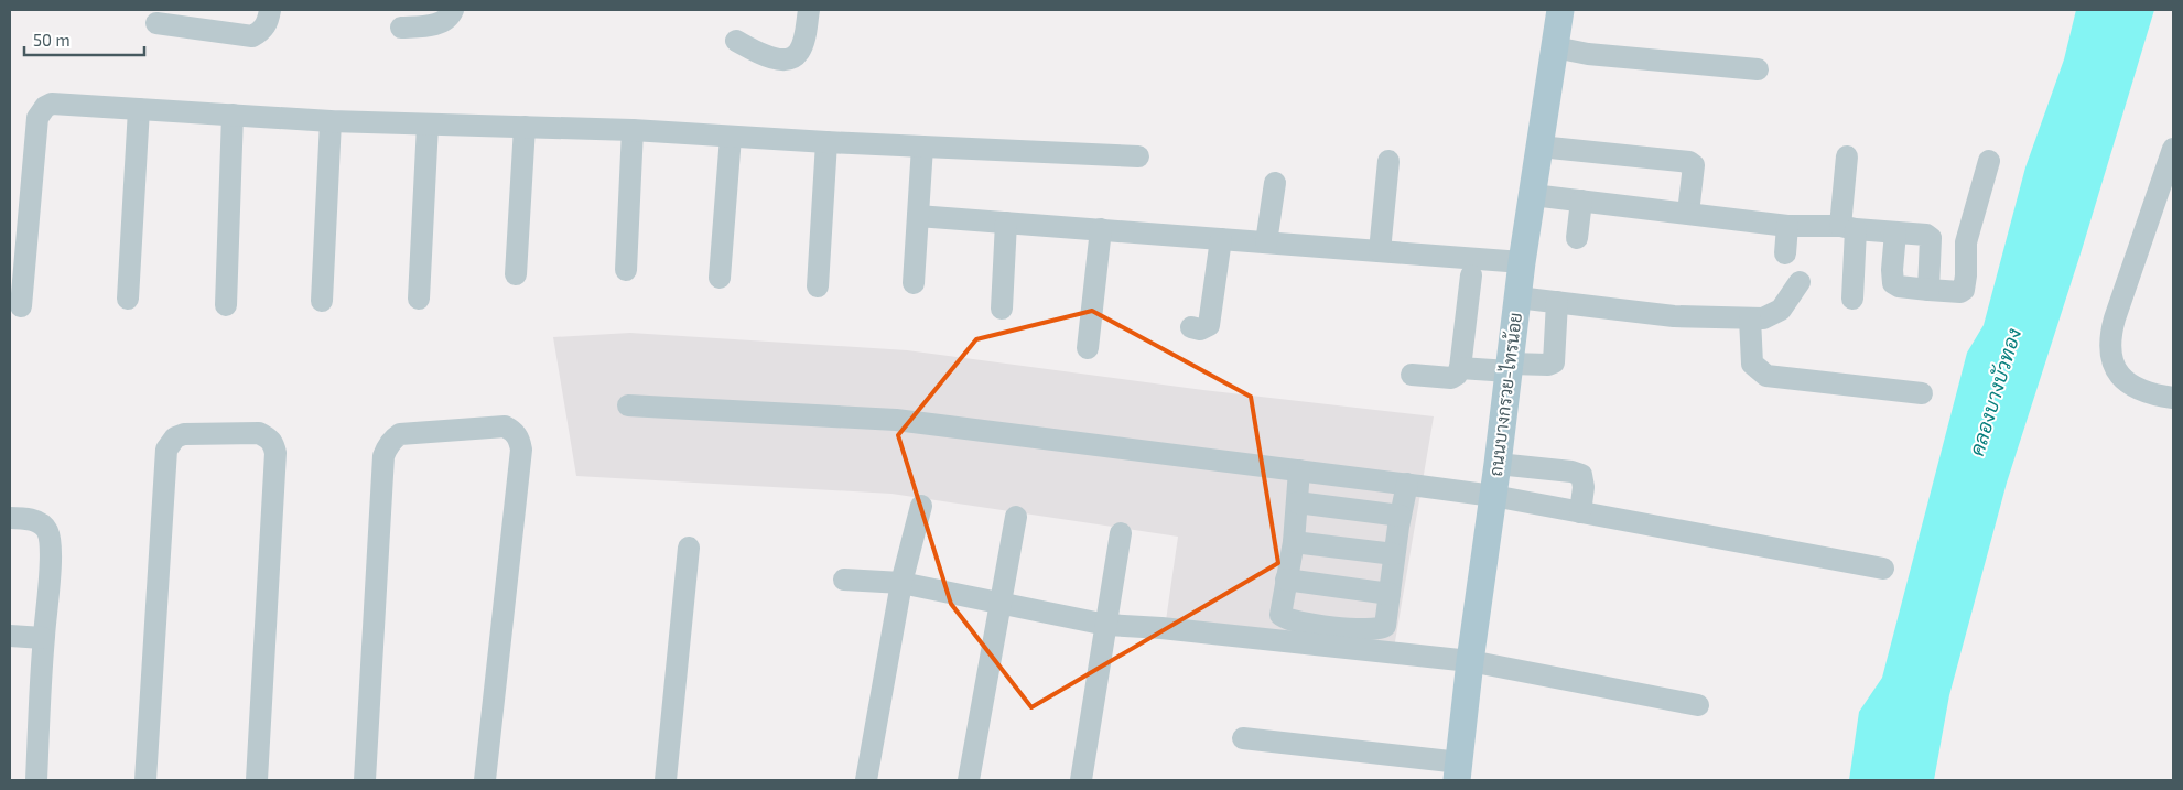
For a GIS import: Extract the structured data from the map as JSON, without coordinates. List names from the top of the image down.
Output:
{
  "streets": {
    "main road": ["ถนนบางกรวย-ไทรน้อย"]
  },
  "water": ["คลองบางบัวทอง"],
  "scale_bar": "50 m"
}
